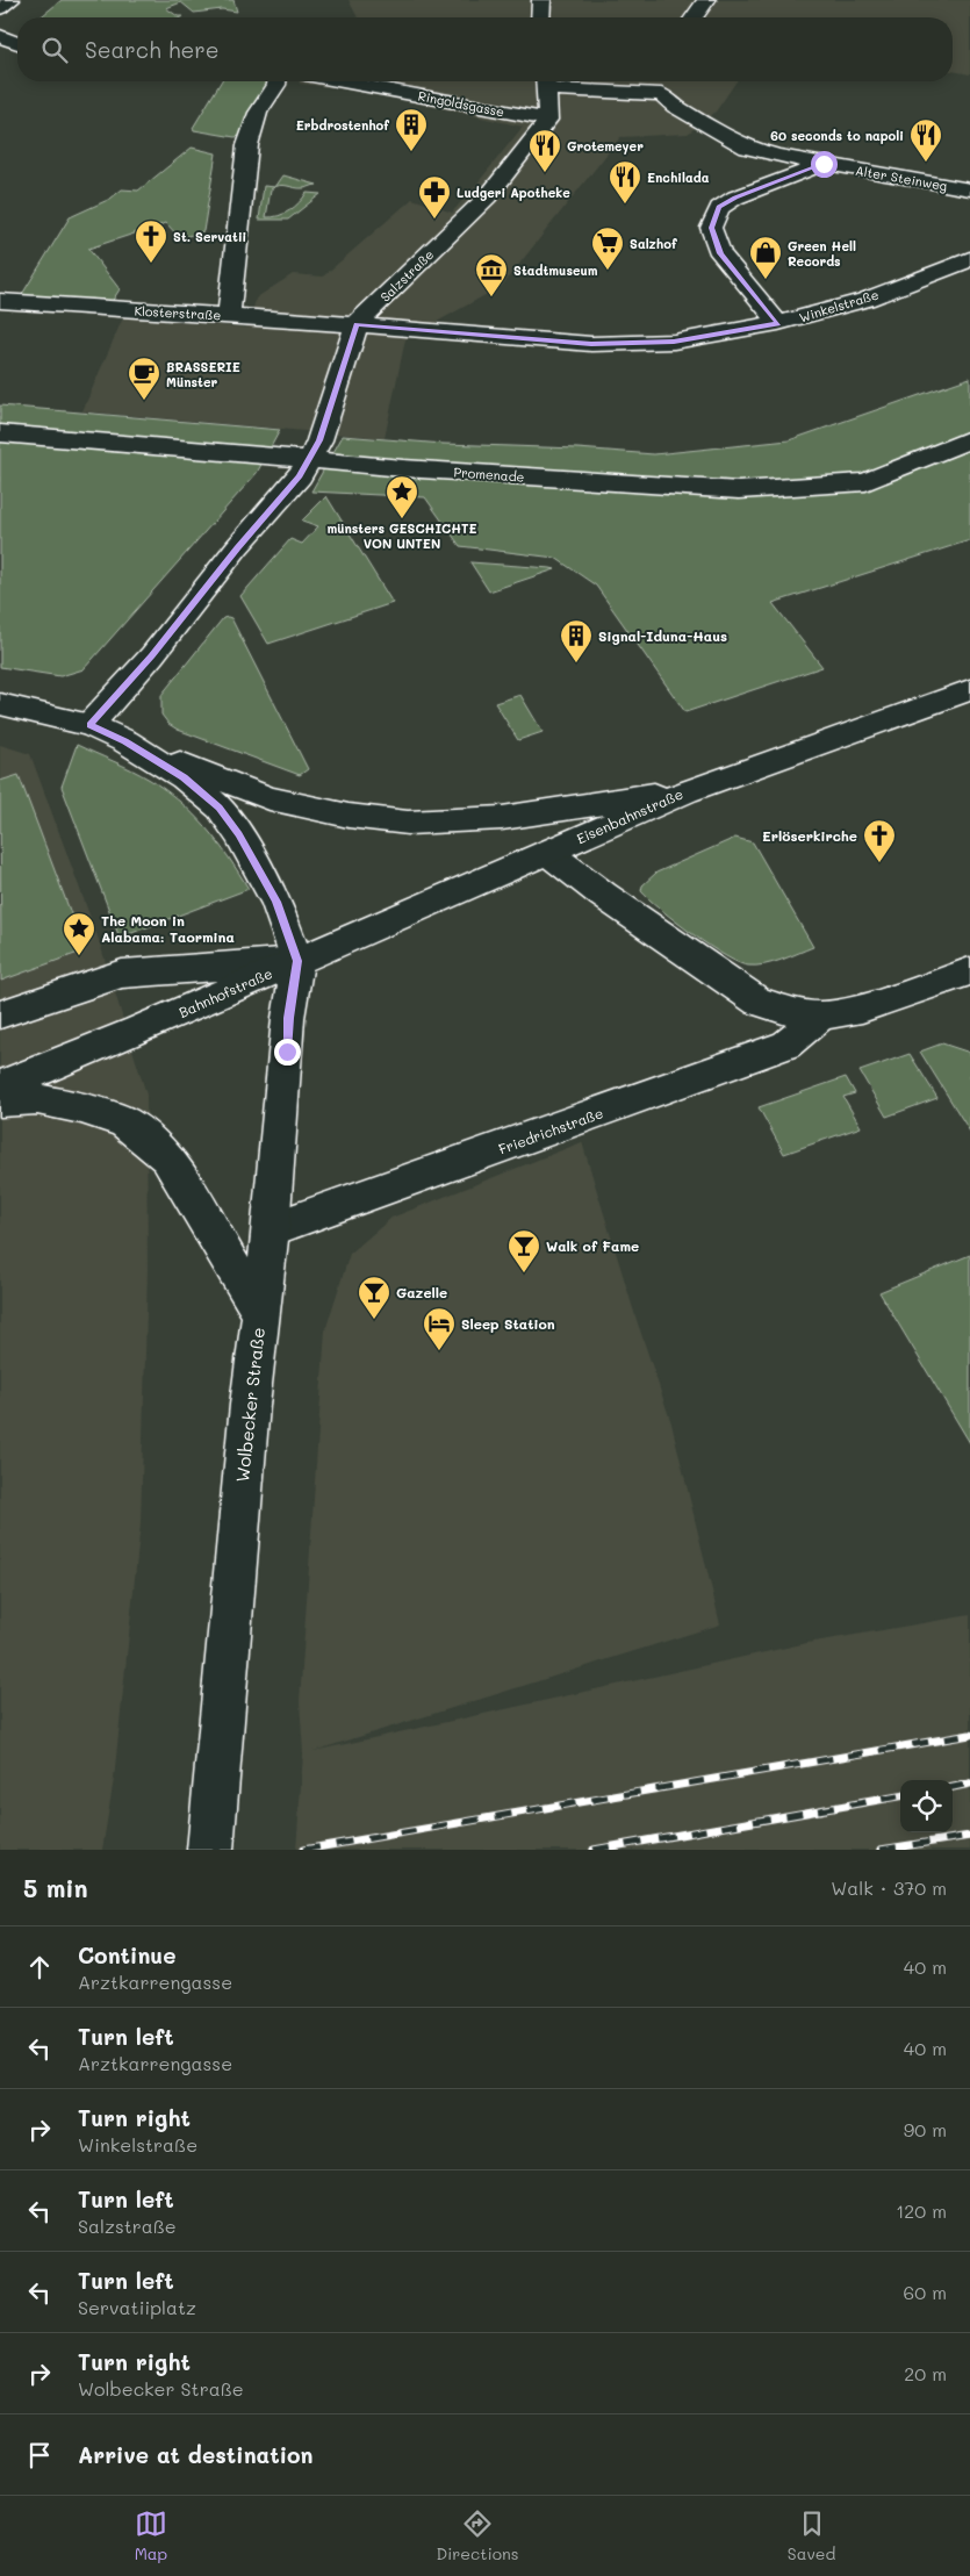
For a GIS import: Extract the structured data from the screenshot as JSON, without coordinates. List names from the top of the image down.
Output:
{
  "streets": {
    "street": [
      "Ringoldsgasse",
      "Alter Steinweg",
      "Salzstraße",
      "Winkelstraße",
      "Klosterstraße",
      "Promenade",
      "Eisenbahnstraße",
      "Bahnhofstraße",
      "Friedrichstraße",
      "Wolbecker Straße"
    ]
  },
  "crossings": [
    ["Ringoldsgasse", "Salzstraße"],
    ["Salzstraße", "Winkelstraße"],
    ["Salzstraße", "Klosterstraße"],
    ["Salzstraße", "Promenade"],
    ["Winkelstraße", "Klosterstraße"],
    ["Eisenbahnstraße", "Bahnhofstraße"],
    ["Eisenbahnstraße", "Wolbecker Straße"],
    ["Bahnhofstraße", "Wolbecker Straße"],
    ["Friedrichstraße", "Wolbecker Straße"]
  ],
  "places": {
    "building": ["Erbdrostenhof", "Signal-Iduna-Haus"],
    "restaurant": ["60 seconds to napoli", "Grotemeyer", "Enchilada"],
    "pharmacy": ["Ludgeri Apotheke"],
    "church": ["St. Servatii", "Erlöserkirche"],
    "supermarket": ["Salzhof"],
    "shop": ["Green Hell Records"],
    "museum": ["Stadtmuseum"],
    "cafe": ["BRASSERIE Münster"],
    "place": ["münsters GESCHICHTE VON UNTEN", "The Moon in Alabama: Taormina"],
    "bar": ["Walk of Fame", "Gazelle"],
    "hotel": ["Sleep Station"]
  },
  "page": {
    "search": "Search here",
    "heading": ["5 min", "Walk · 370 m"],
    "list": [
      ["Continue", "Arztkarrengasse", "40 m"],
      ["Turn left", "Arztkarrengasse", "40 m"],
      ["Turn right", "Winkelstraße", "90 m"],
      ["Turn left", "Salzstraße", "120 m"],
      ["Turn left", "Servatiiplatz", "60 m"],
      ["Turn right", "Wolbecker Straße", "20 m"],
      "Arrive at destination"
    ],
    "nav": ["Map", "Directions", "Saved"]
  }
}
